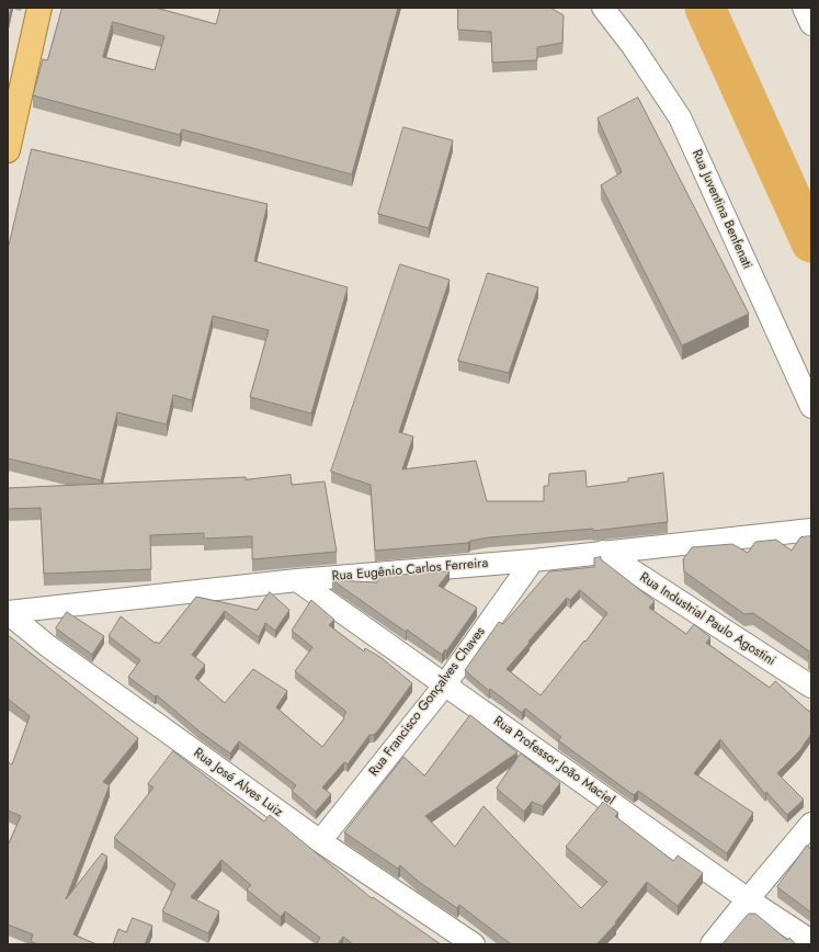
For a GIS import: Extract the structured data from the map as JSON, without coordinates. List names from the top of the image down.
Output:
{
  "streets": {
    "street": [
      "Rua Juventina Benfenati",
      "Rua Eugênio Carlos Ferreira",
      "Rua Industrial Paulo Agostini",
      "Rua Francisco Gonçalves Chaves",
      "Rua Professor João Maciel",
      "Rua José Alves Luiz"
    ]
  },
  "crossings": [
    ["Rua Eugênio Carlos Ferreira", "Rua Industrial Paulo Agostini"],
    ["Rua Eugênio Carlos Ferreira", "Rua Francisco Gonçalves Chaves"],
    ["Rua Eugênio Carlos Ferreira", "Rua Professor João Maciel"],
    ["Rua Eugênio Carlos Ferreira", "Rua José Alves Luiz"],
    ["Rua Francisco Gonçalves Chaves", "Rua Professor João Maciel"],
    ["Rua Francisco Gonçalves Chaves", "Rua José Alves Luiz"]
  ]
}
